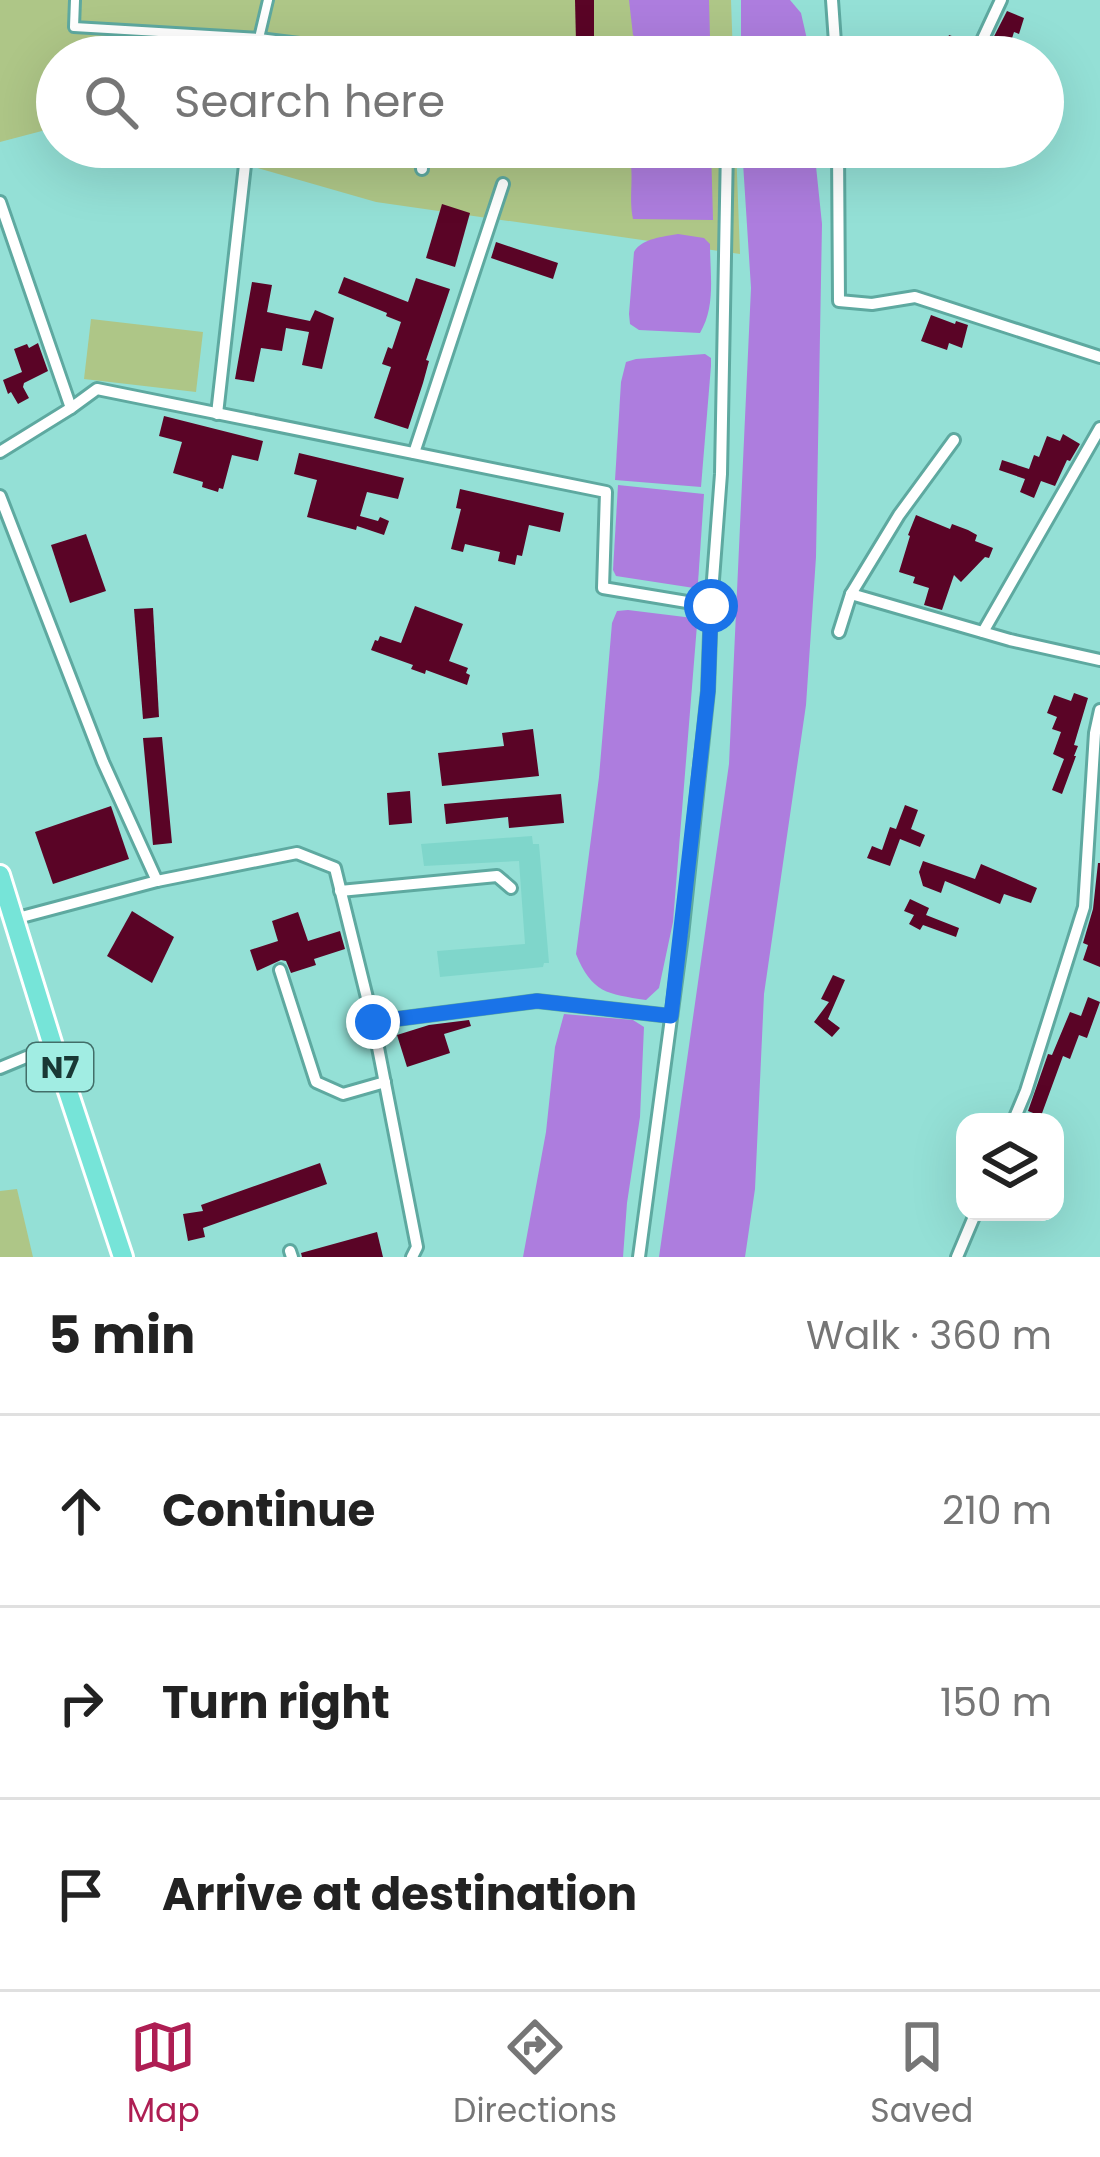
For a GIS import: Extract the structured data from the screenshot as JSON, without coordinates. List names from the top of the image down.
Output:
{
  "streets": {
    "highway": ["N7"]
  },
  "page": {
    "search": "Search here",
    "heading": ["5 min", "Walk · 360 m"],
    "list": [
      ["Continue", "210 m"],
      ["Turn right", "150 m"],
      "Arrive at destination"
    ],
    "nav": ["Map", "Directions", "Saved"]
  }
}
